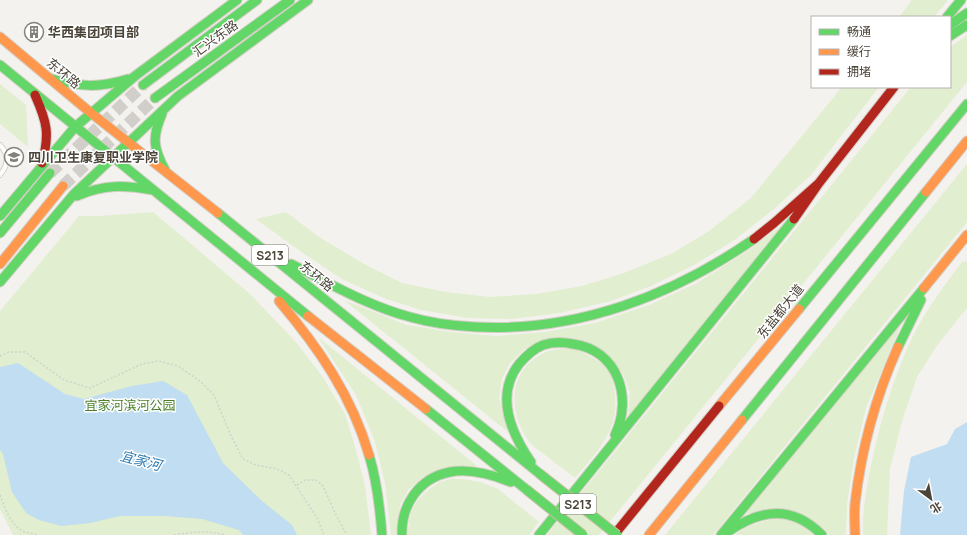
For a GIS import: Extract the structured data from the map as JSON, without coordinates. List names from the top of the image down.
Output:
{
  "streets": {
    "main road": [
      "汇兴东路",
      "东环路",
      "S213",
      "东盐都大道"
    ]
  },
  "water": ["宜家河"],
  "parks": ["宜家河滨河公园"],
  "places": {
    "building": ["华西集团项目部"],
    "school or university": ["四川卫生康复职业学院"]
  },
  "legend": ["畅通", "缓行", "拥堵"],
  "north": "bottom right"
}
